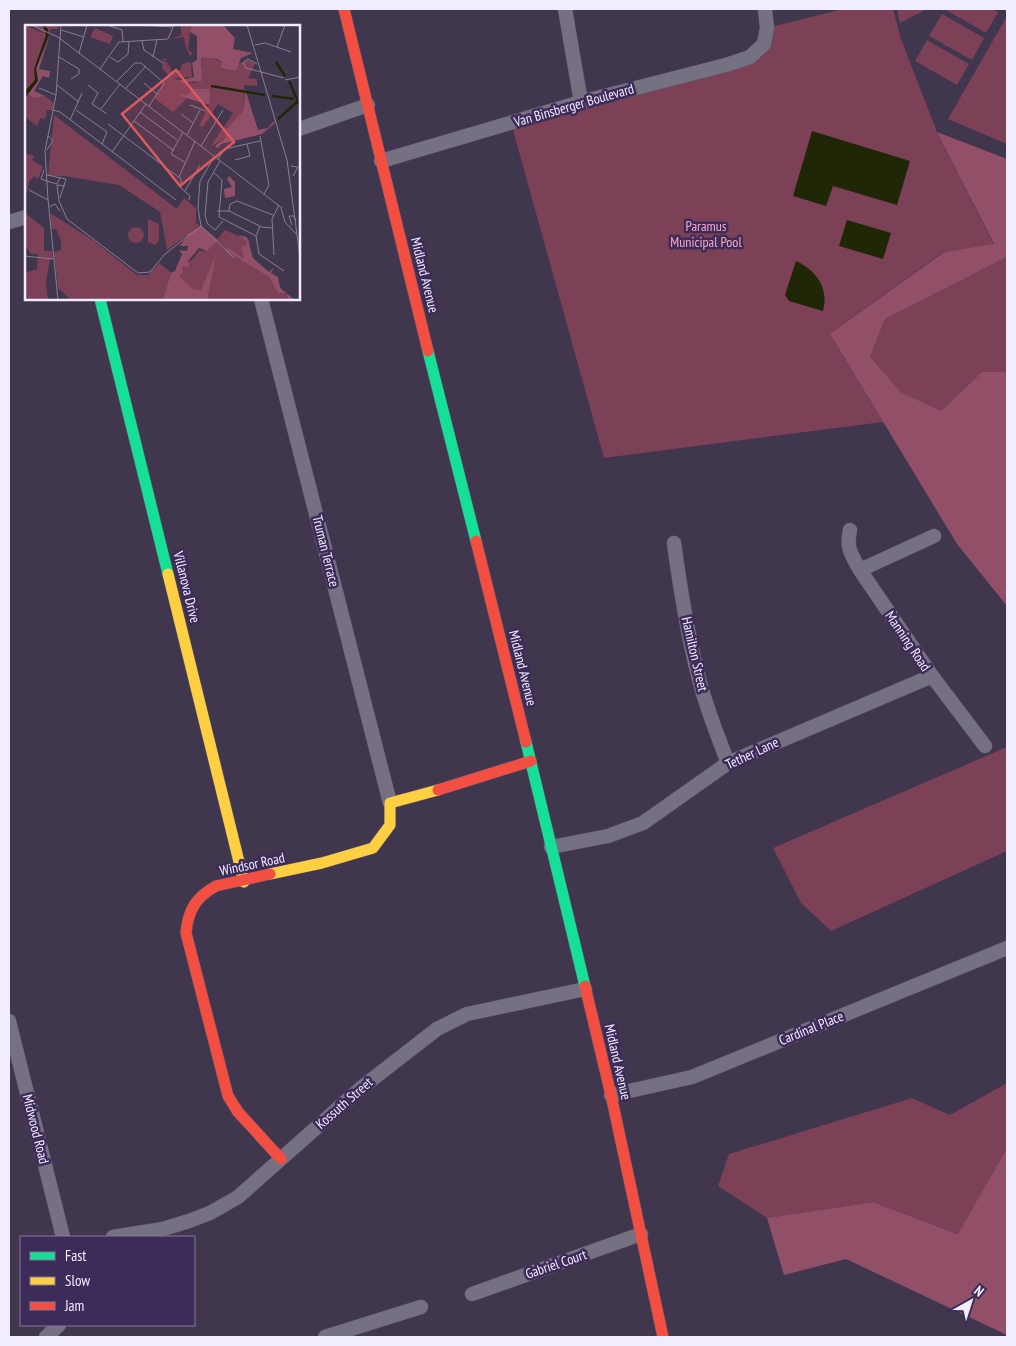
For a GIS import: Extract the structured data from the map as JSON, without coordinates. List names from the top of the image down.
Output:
{
  "streets": {
    "street": [
      "Van Binsberger Boulevard",
      "Midland Avenue",
      "Truman Terrace",
      "Villanova Drive",
      "Manning Road",
      "Hamilton Street",
      "Tether Lane",
      "Windsor Road",
      "Cardinal Place",
      "Kossuth Street",
      "Midwood Road",
      "Gabriel Court"
    ]
  },
  "crossings": [
    ["Van Binsberger Boulevard", "Midland Avenue"],
    ["Midland Avenue", "Tether Lane"],
    ["Midland Avenue", "Cardinal Place"],
    ["Midland Avenue", "Kossuth Street"],
    ["Midland Avenue", "Gabriel Court"],
    ["Truman Terrace", "Windsor Road"],
    ["Villanova Drive", "Windsor Road"],
    ["Manning Road", "Tether Lane"],
    ["Hamilton Street", "Tether Lane"],
    ["Windsor Road", "Kossuth Street"]
  ],
  "parks": ["Paramus Municipal Pool"],
  "legend": ["Fast", "Slow", "Jam"],
  "north": "top right"
}
